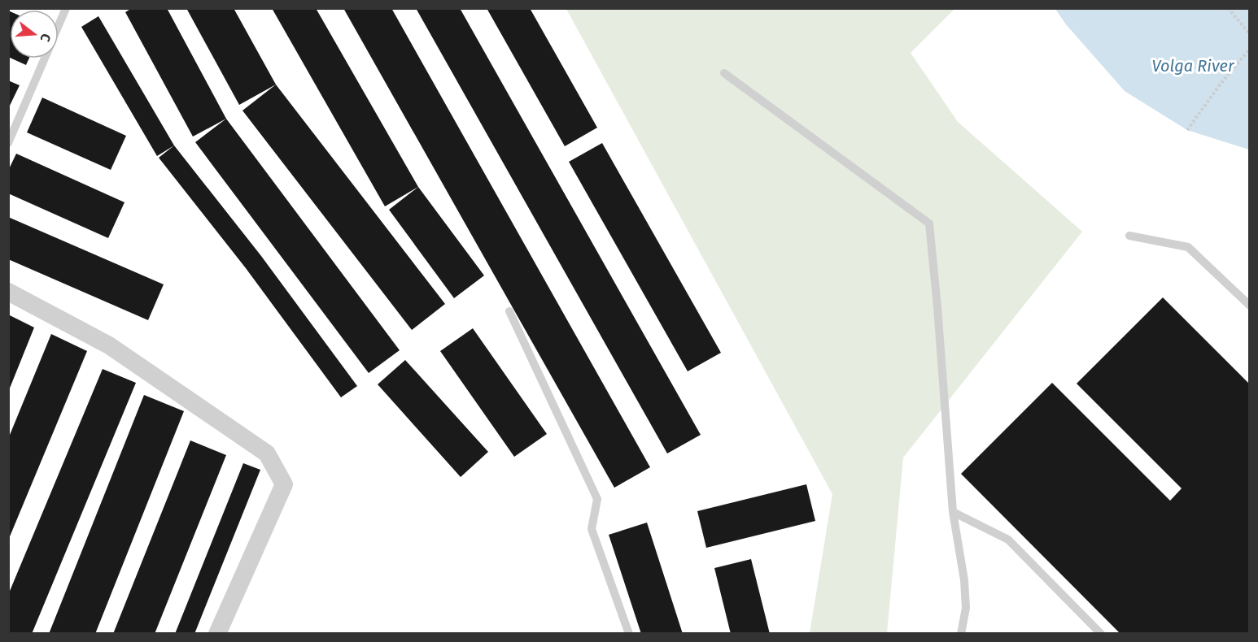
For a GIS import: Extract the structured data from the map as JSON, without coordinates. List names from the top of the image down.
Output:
{
  "water": ["Volga River"],
  "north": "right"
}
